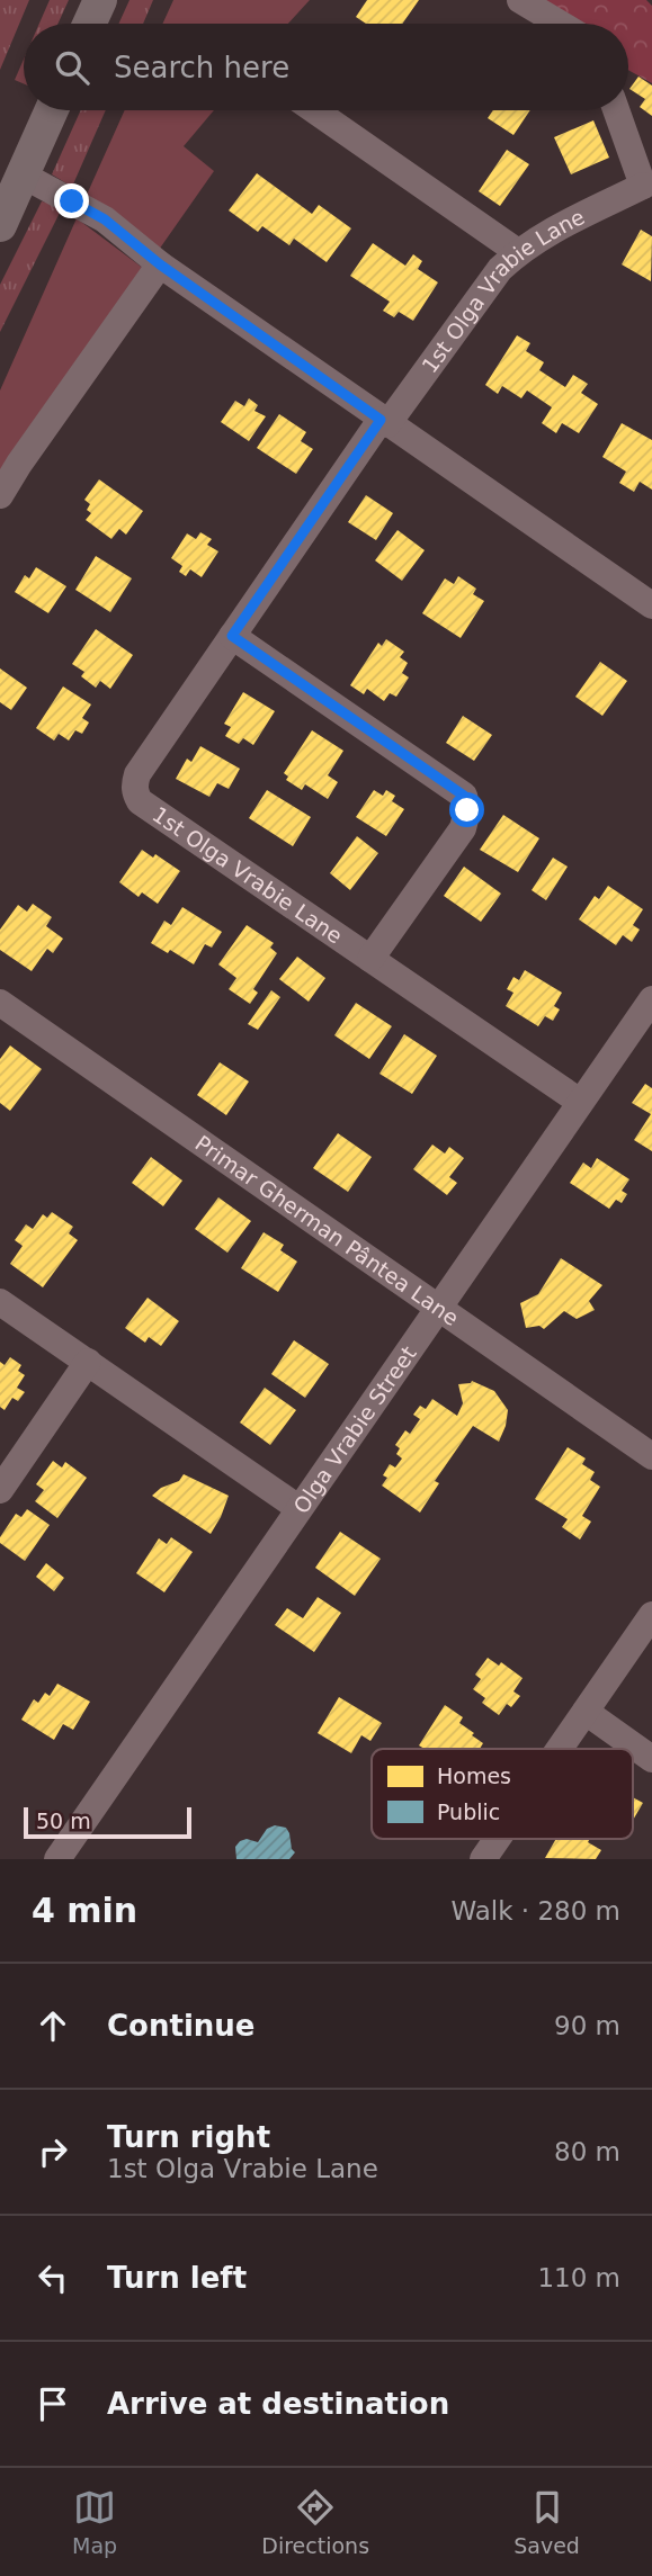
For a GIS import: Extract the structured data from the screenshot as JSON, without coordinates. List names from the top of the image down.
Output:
{
  "streets": {
    "street": ["1st Olga Vrabie Lane", "Primar Gherman Pântea Lane", "Olga Vrabie Street"]
  },
  "crossings": [
    ["1st Olga Vrabie Lane", "Olga Vrabie Street"],
    ["Primar Gherman Pântea Lane", "Olga Vrabie Street"]
  ],
  "legend": ["Homes", "Public"],
  "scale_bar": "50 m",
  "page": {
    "search": "Search here",
    "scale": "50 m",
    "heading": ["4 min", "Walk · 280 m"],
    "list": [
      ["Continue", "90 m"],
      ["Turn right", "1st Olga Vrabie Lane", "80 m"],
      ["Turn left", "110 m"],
      "Arrive at destination"
    ],
    "nav": ["Map", "Directions", "Saved"]
  }
}
